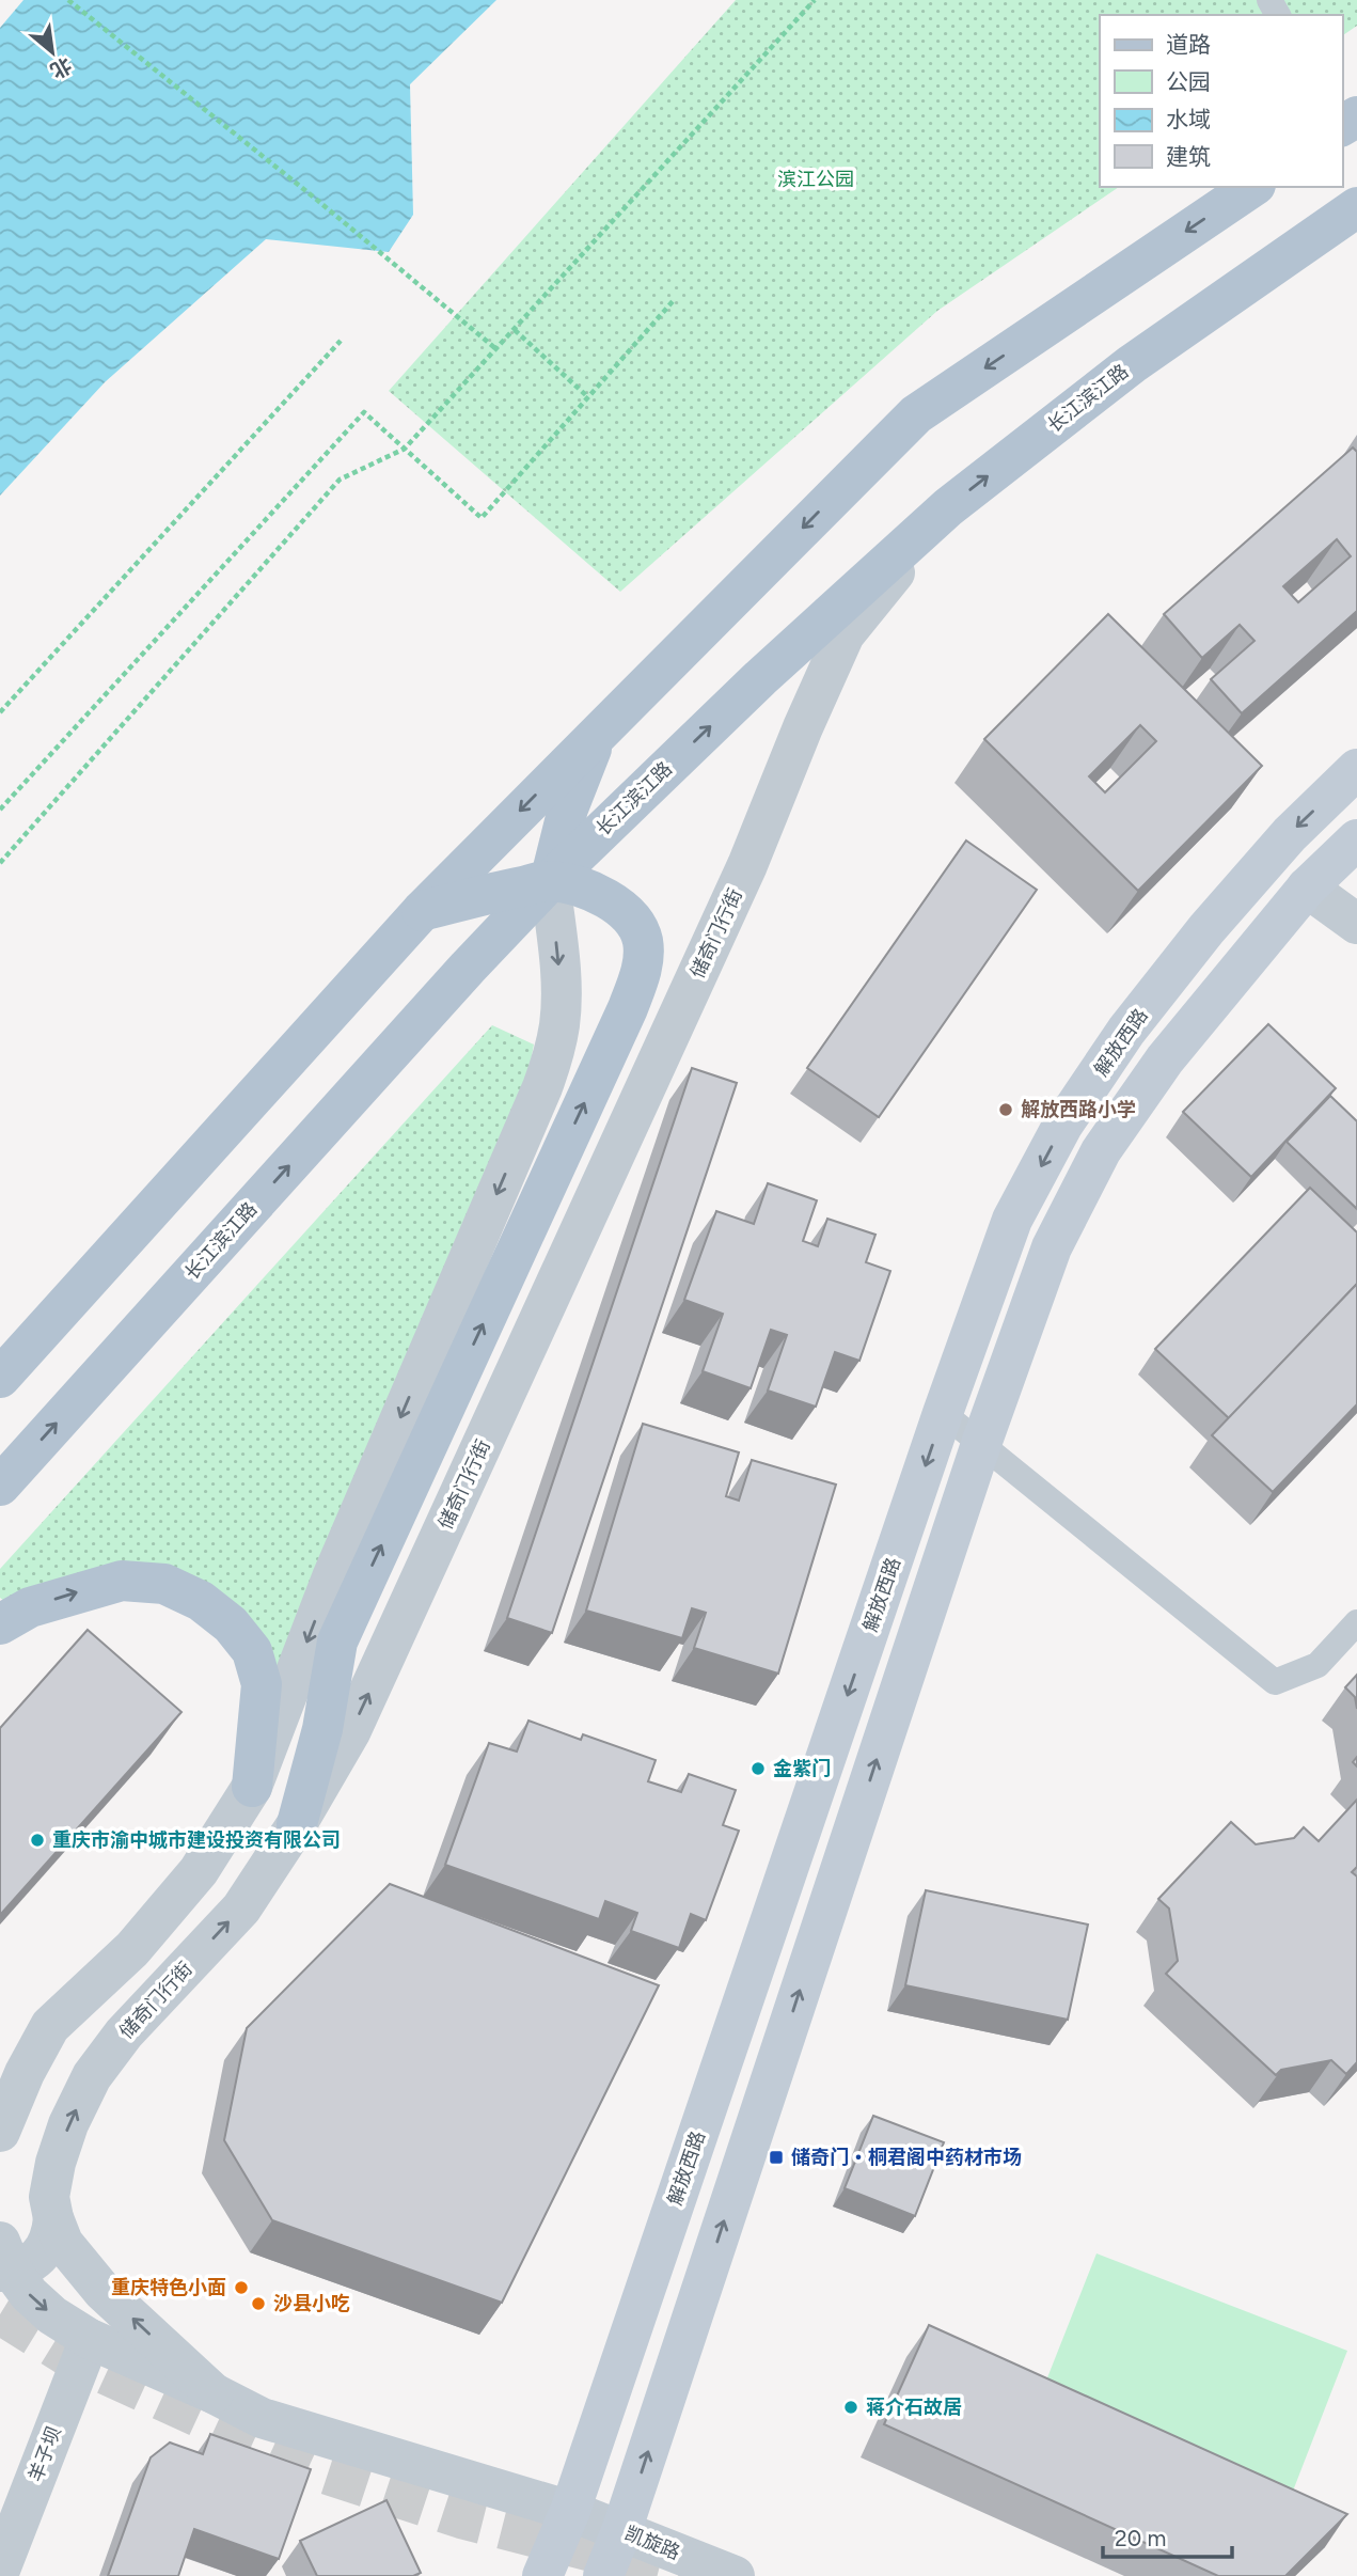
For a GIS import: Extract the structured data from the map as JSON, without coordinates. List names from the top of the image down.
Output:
{
  "streets": {
    "main road": ["长江滨江路", "解放西路"],
    "street": ["储奇门行街", "羊子坝", "凯旋路"]
  },
  "crossings": [
    ["长江滨江路", "储奇门行街"],
    ["储奇门行街", "解放西路"],
    ["储奇门行街", "羊子坝"],
    ["储奇门行街", "凯旋路"],
    ["解放西路", "凯旋路"]
  ],
  "parks": ["滨江公园"],
  "places": {
    "other": [
      "解放西路小学",
      "金紫门",
      "重庆市渝中城市建设投资有限公司",
      "重庆特色小面",
      "沙县小吃",
      "蒋介石故居"
    ],
    "transit": ["储奇门‧桐君阁中药材市场"]
  },
  "legend": [
    "道路",
    "公园",
    "水域",
    "建筑"
  ],
  "scale_bar": "20 m",
  "north": "bottom right"
}
